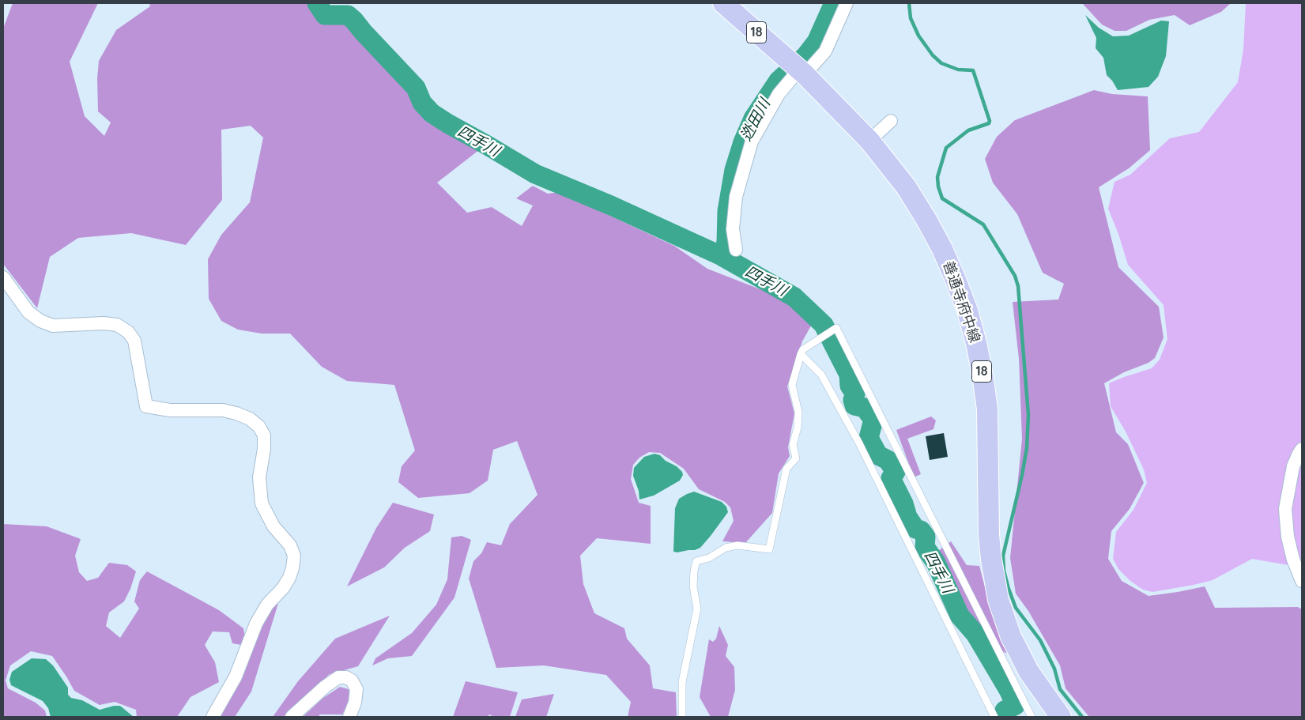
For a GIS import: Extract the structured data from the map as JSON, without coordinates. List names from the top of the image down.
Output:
{
  "streets": {
    "main road": ["18", "善通寺府中線"]
  },
  "water": ["迯田川", "四手川"]
}
